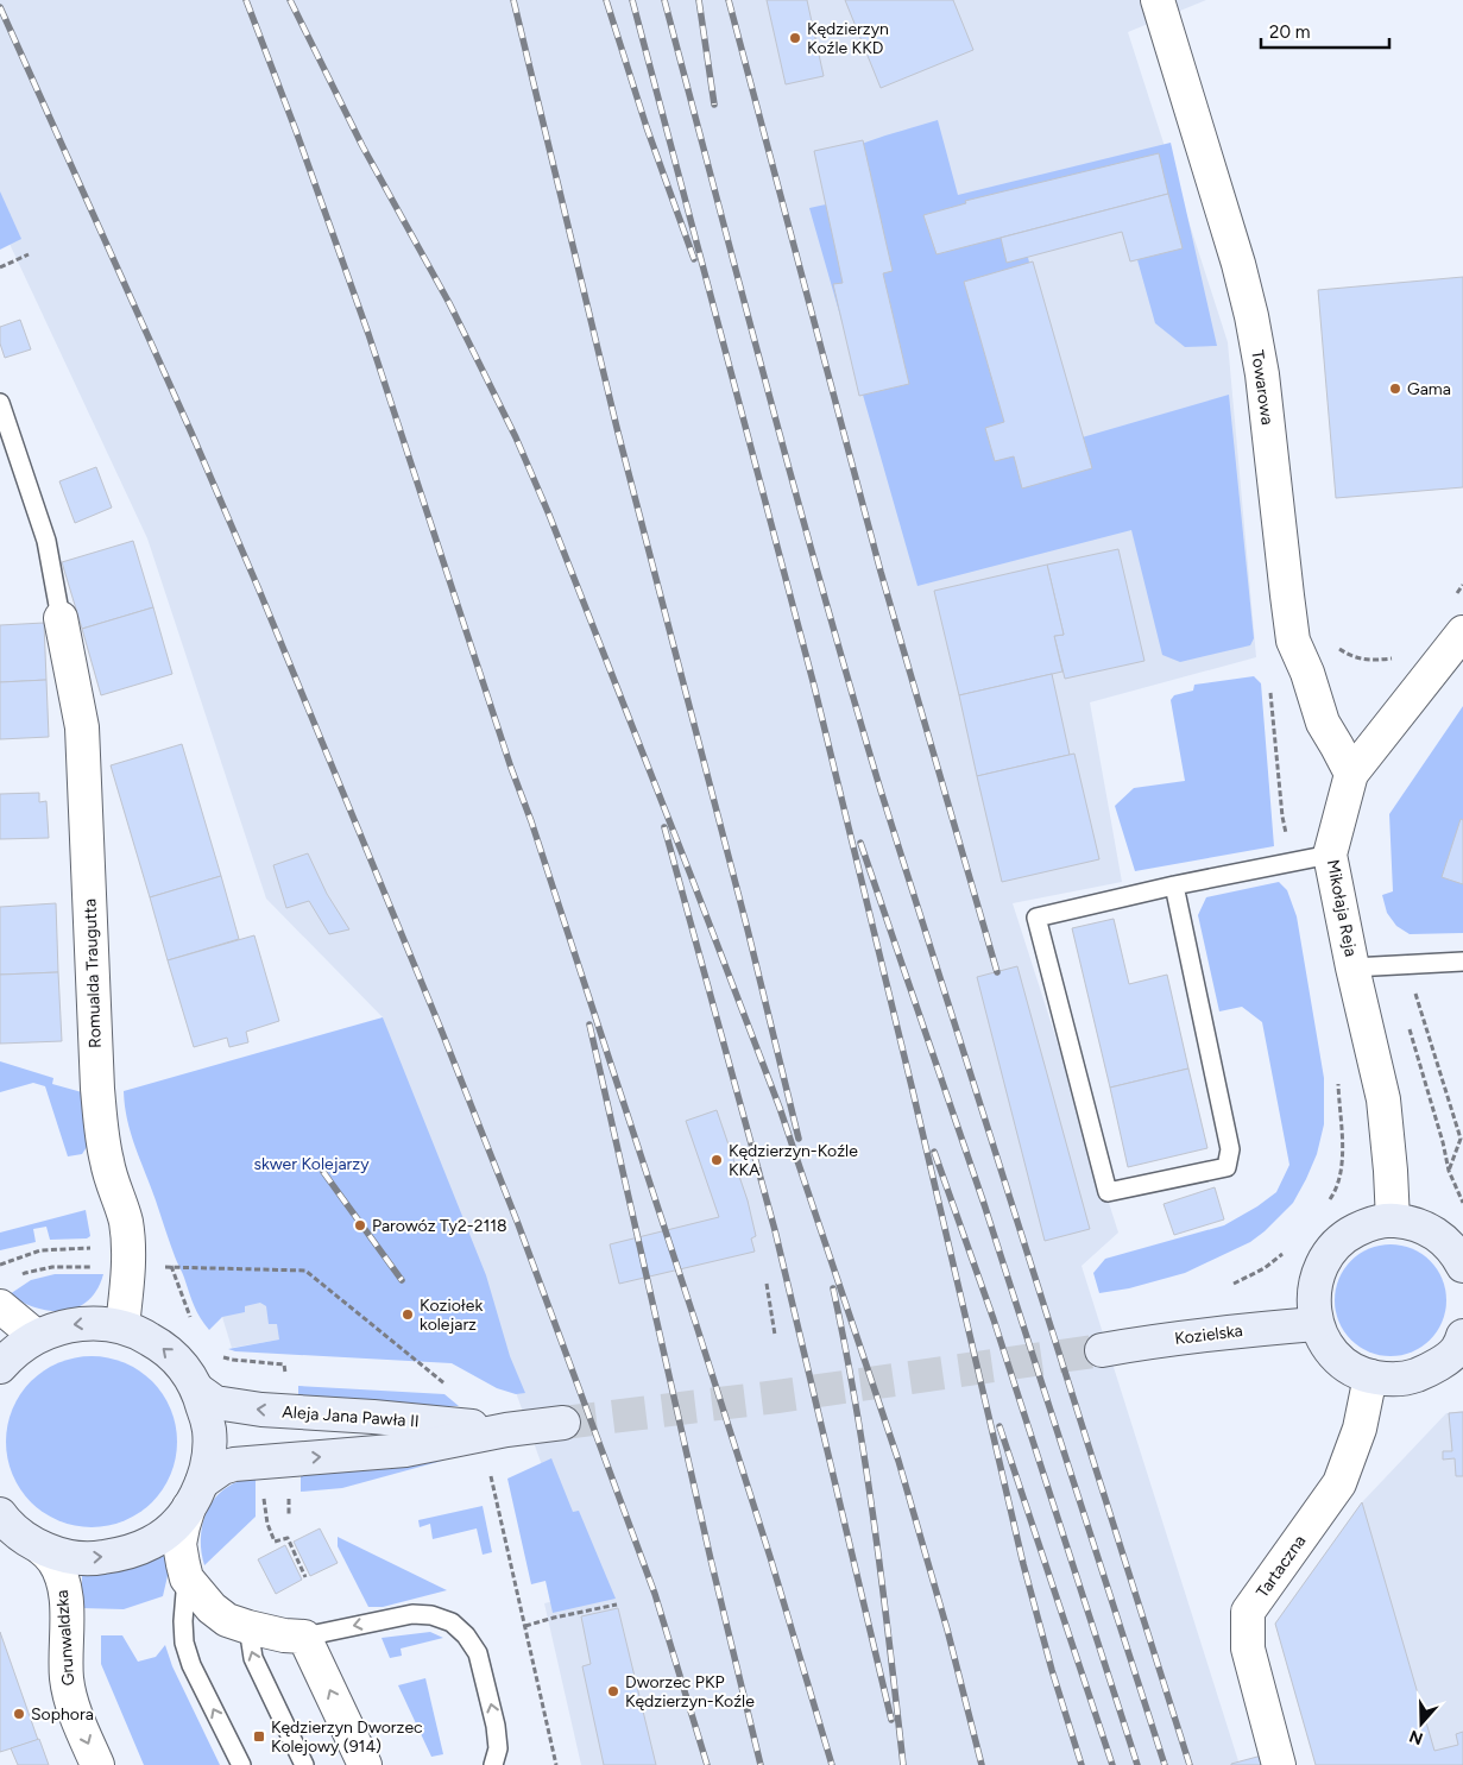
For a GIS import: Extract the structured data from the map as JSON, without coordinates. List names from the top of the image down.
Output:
{
  "streets": {
    "main road": ["Kozielska", "Aleja Jana Pawła II"],
    "street": [
      "Towarowa",
      "Mikołaja Reja",
      "Romualda Traugutta",
      "Tartaczna",
      "Grunwaldzka"
    ]
  },
  "crossings": [
    ["Towarowa", "Mikołaja Reja"]
  ],
  "one_way": ["Grunwaldzka"],
  "parks": ["skwer Kolejarzy"],
  "places": {
    "other": [
      "Kędzierzyn Koźle KKD",
      "Gama",
      "Kędzierzyn-Koźle KKA",
      "Parowóz Ty2-2118",
      "Koziołek kolejarz",
      "Dworzec PKP Kędzierzyn-Koźle",
      "Sophora"
    ],
    "transit": ["Kędzierzyn Dworzec Kolejowy (914)"]
  },
  "scale_bar": "20 m",
  "north": "bottom"
}
